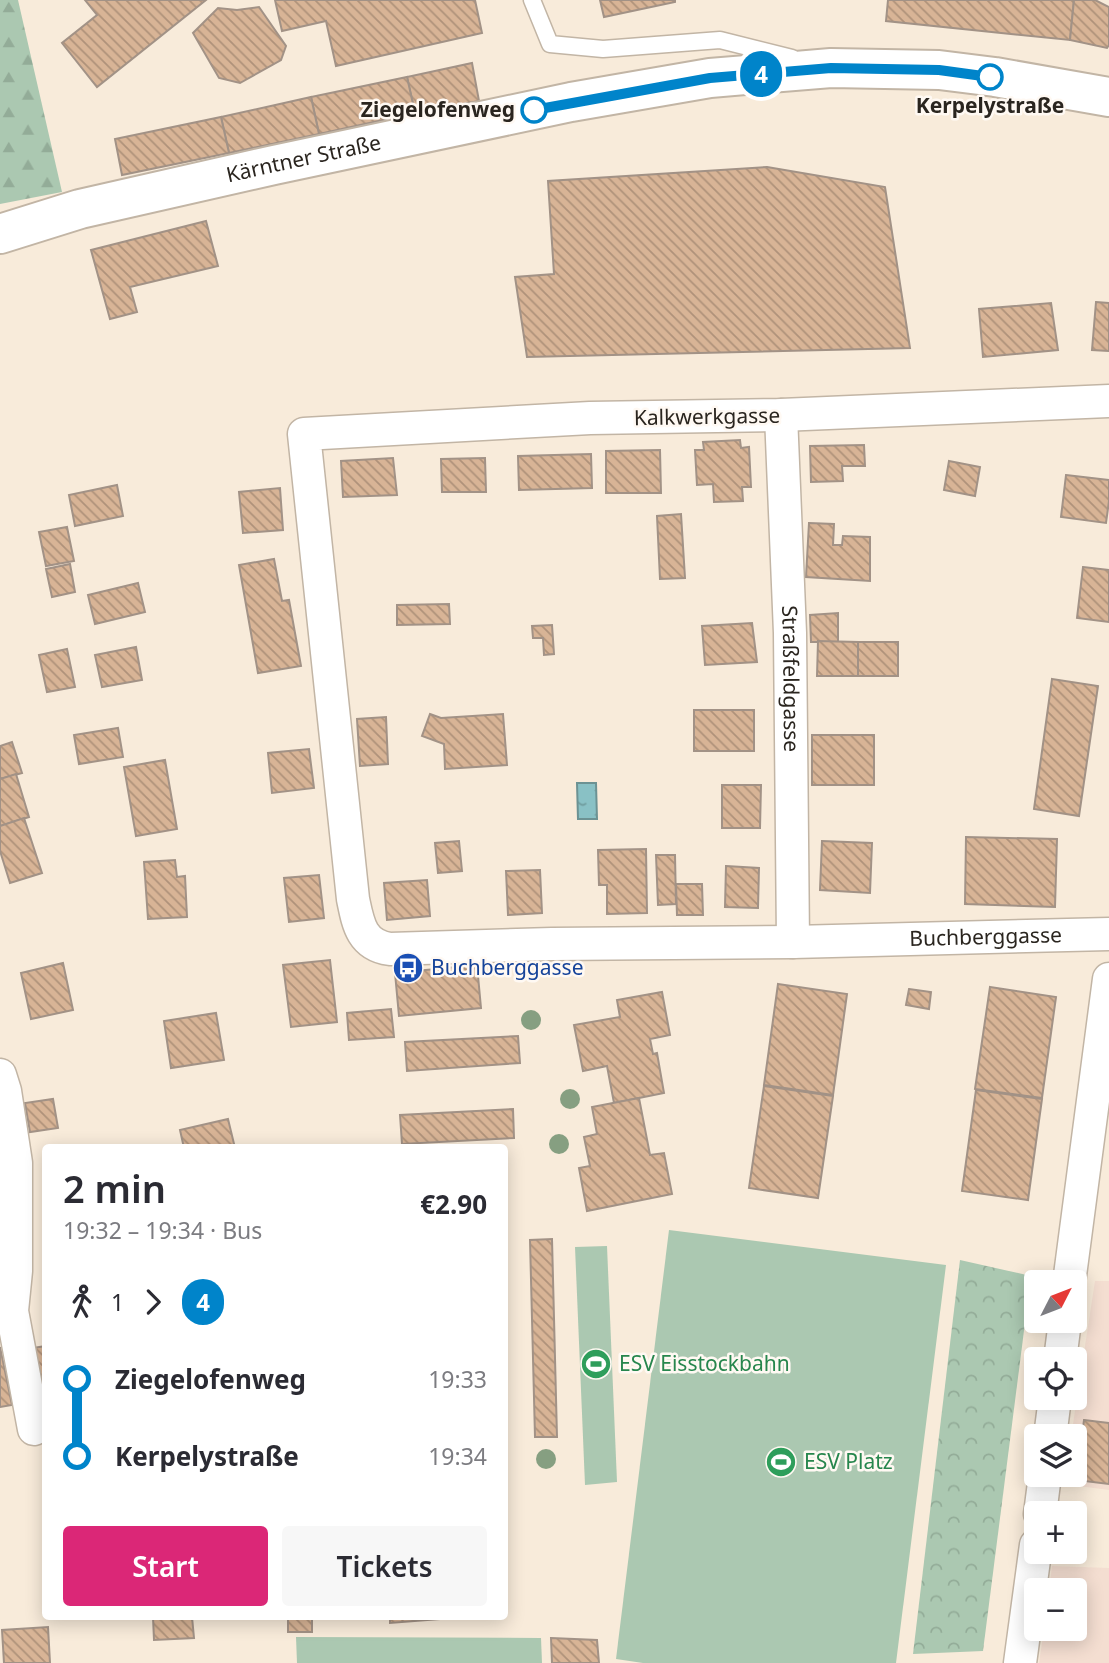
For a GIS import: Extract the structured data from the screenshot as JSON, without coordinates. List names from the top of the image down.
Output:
{
  "streets": {
    "main road": ["Kärntner Straße"],
    "street": ["Kalkwerkgasse", "Straßfeldgasse", "Buchberggasse"]
  },
  "crossings": [
    ["Kalkwerkgasse", "Straßfeldgasse"],
    ["Kalkwerkgasse", "Buchberggasse"],
    ["Straßfeldgasse", "Buchberggasse"]
  ],
  "places": {
    "other": ["Kerpelystraße", "Ziegelofenweg"],
    "bus stop": ["Buchberggasse"],
    "sports": ["ESV Eisstockbahn", "ESV Platz"]
  },
  "lines": ["bus line 4"],
  "north": "top right",
  "page": {
    "on_map": "4",
    "heading": ["2 min", "19:32 – 19:34 · Bus", "€2.90"],
    "legs": ["1", "4"],
    "map_buttons": ["+", "−"],
    "list": [
      {
        "name": "Ziegelofenweg",
        "value": "19:33"
      },
      {
        "name": "Kerpelystraße",
        "value": "19:34"
      }
    ],
    "buttons": ["Start", "Tickets"]
  }
}
